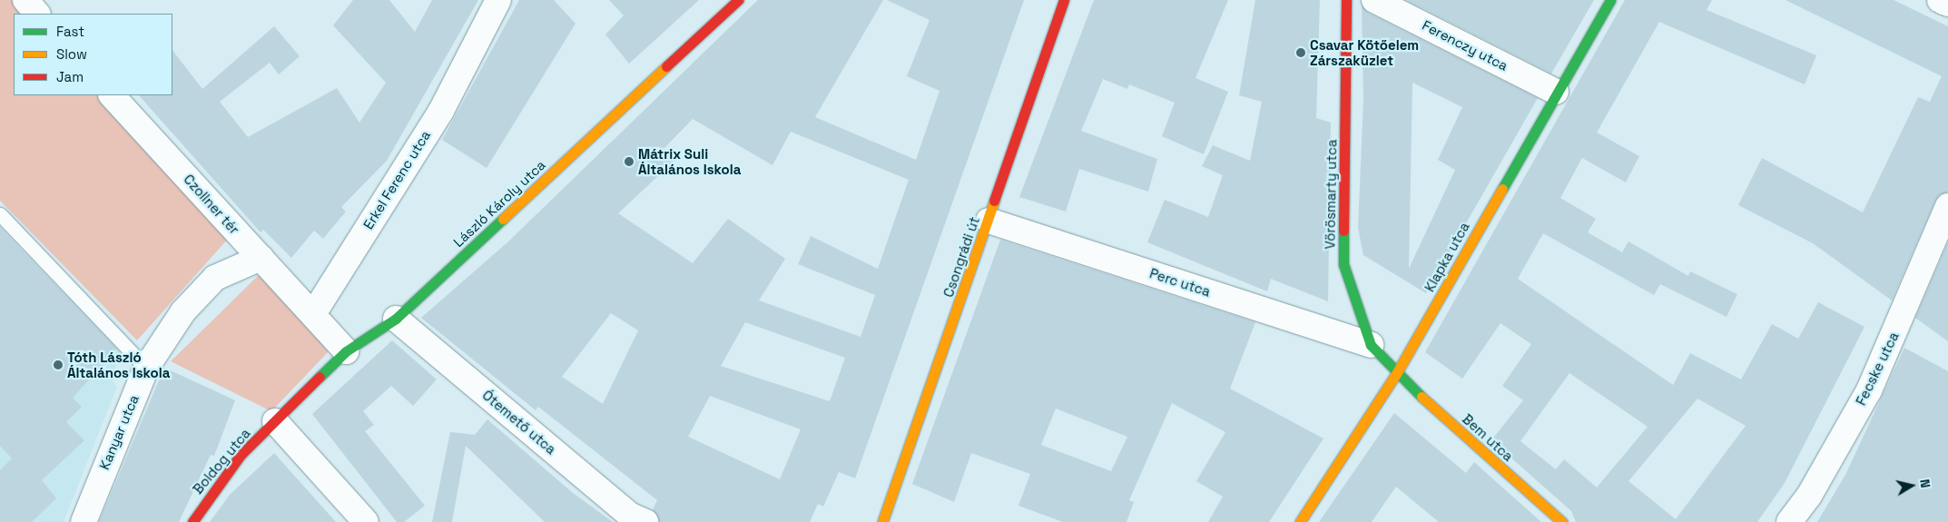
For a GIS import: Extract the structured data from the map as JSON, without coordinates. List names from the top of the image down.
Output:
{
  "streets": {
    "street": [
      "Ferenczy utca",
      "Erkel Ferenc utca",
      "Vörösmarty utca",
      "László Károly utca",
      "Czollner tér",
      "Csongrádi út",
      "Klapka utca",
      "Perc utca",
      "Fecske utca",
      "Ótemető utca",
      "Kanyar utca",
      "Bem utca",
      "Boldog utca"
    ]
  },
  "crossings": [
    ["Ferenczy utca", "Klapka utca"],
    ["Erkel Ferenc utca", "Czollner tér"],
    ["Vörösmarty utca", "Klapka utca"],
    ["Vörösmarty utca", "Perc utca"],
    ["Vörösmarty utca", "Bem utca"],
    ["László Károly utca", "Ótemető utca"],
    ["László Károly utca", "Boldog utca"],
    ["Czollner tér", "Kanyar utca"],
    ["Csongrádi út", "Perc utca"],
    ["Klapka utca", "Bem utca"]
  ],
  "places": ["Csavar Kötőelem Zárszaküzlet", "Mátrix Suli Általános Iskola", "Tóth László Általános Iskola"],
  "legend": ["Fast", "Slow", "Jam"],
  "north": "right"
}
